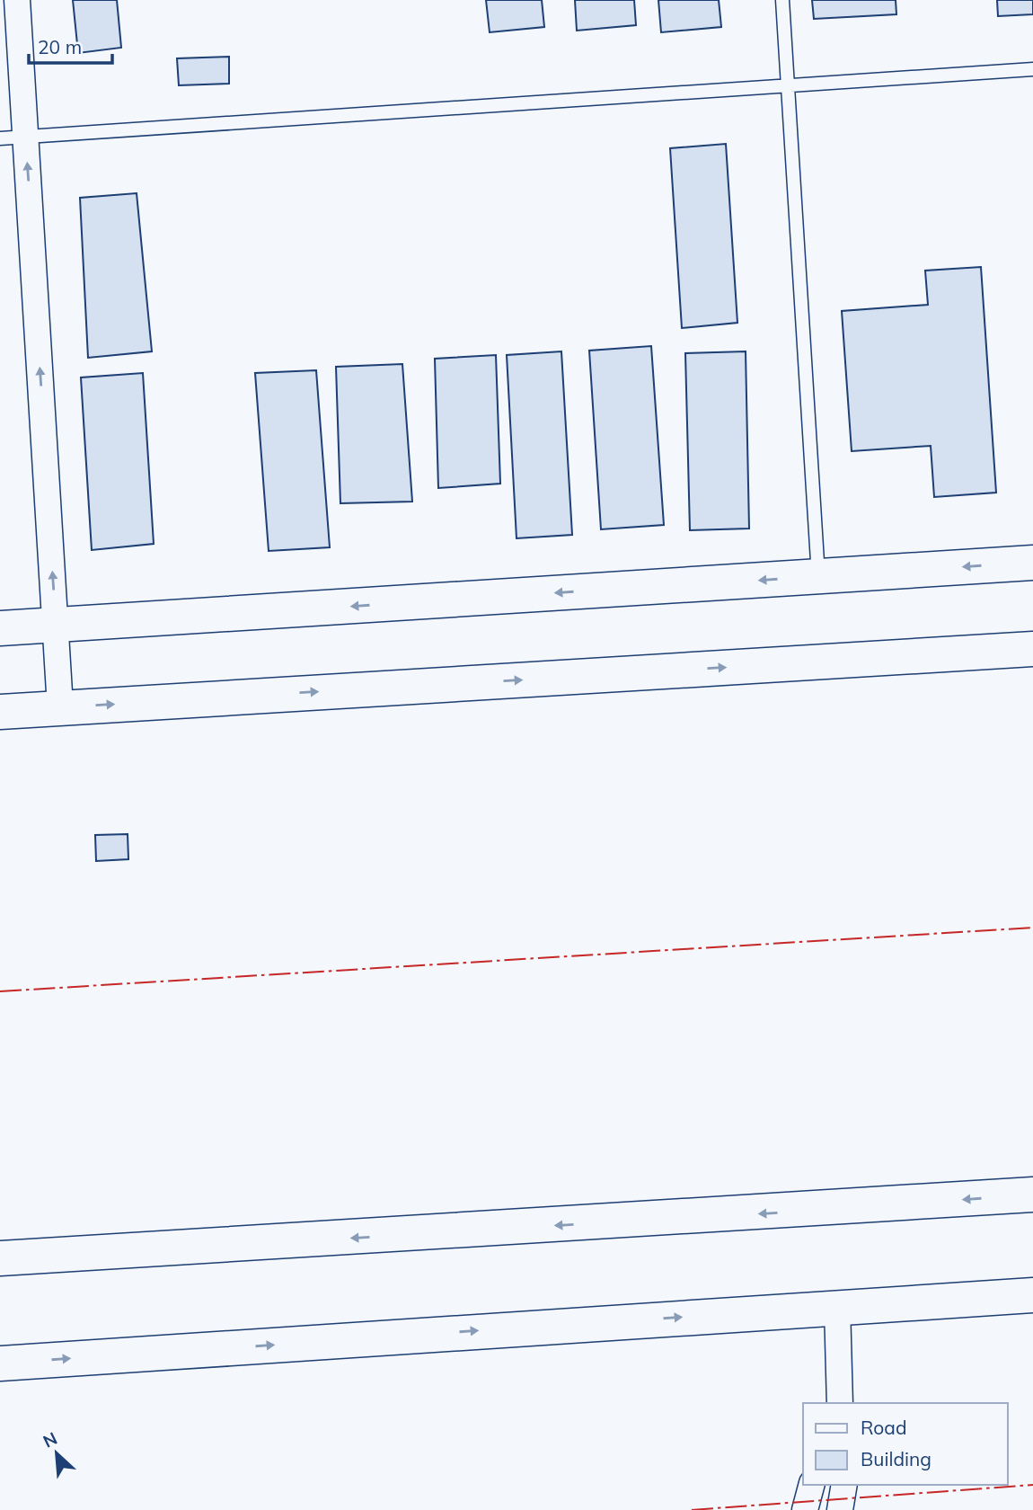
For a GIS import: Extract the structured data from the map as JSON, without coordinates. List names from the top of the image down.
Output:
{
  "legend": ["Road", "Building"],
  "scale_bar": "20 m",
  "north": "top left"
}
